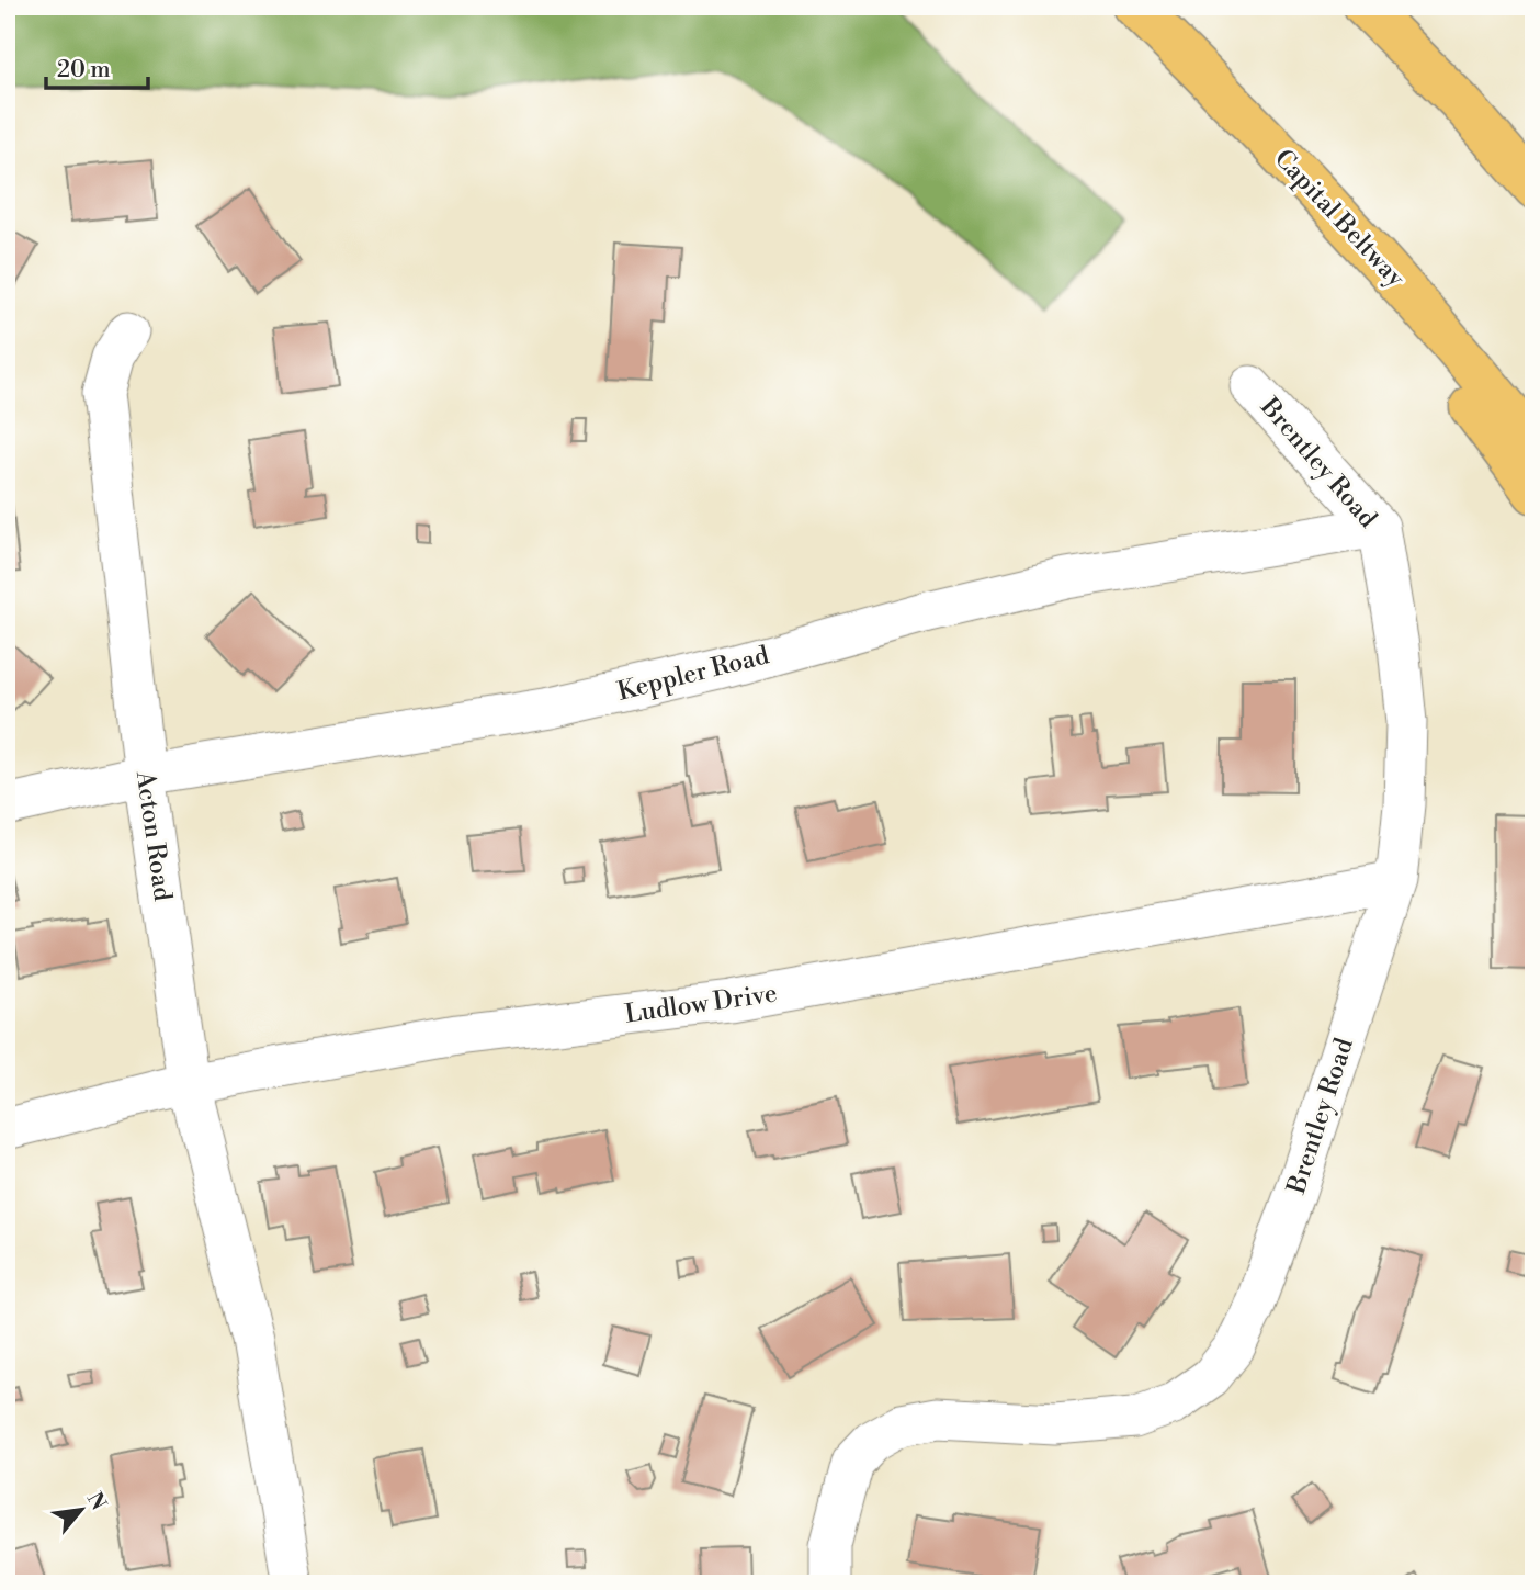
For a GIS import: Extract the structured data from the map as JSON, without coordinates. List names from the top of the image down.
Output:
{
  "streets": {
    "highway": ["Capital Beltway"],
    "street": [
      "Brentley Road",
      "Keppler Road",
      "Acton Road",
      "Ludlow Drive"
    ]
  },
  "crossings": [
    ["Brentley Road", "Keppler Road"],
    ["Brentley Road", "Ludlow Drive"],
    ["Keppler Road", "Acton Road"],
    ["Acton Road", "Ludlow Drive"]
  ],
  "scale_bar": "20 m",
  "north": "top right"
}
